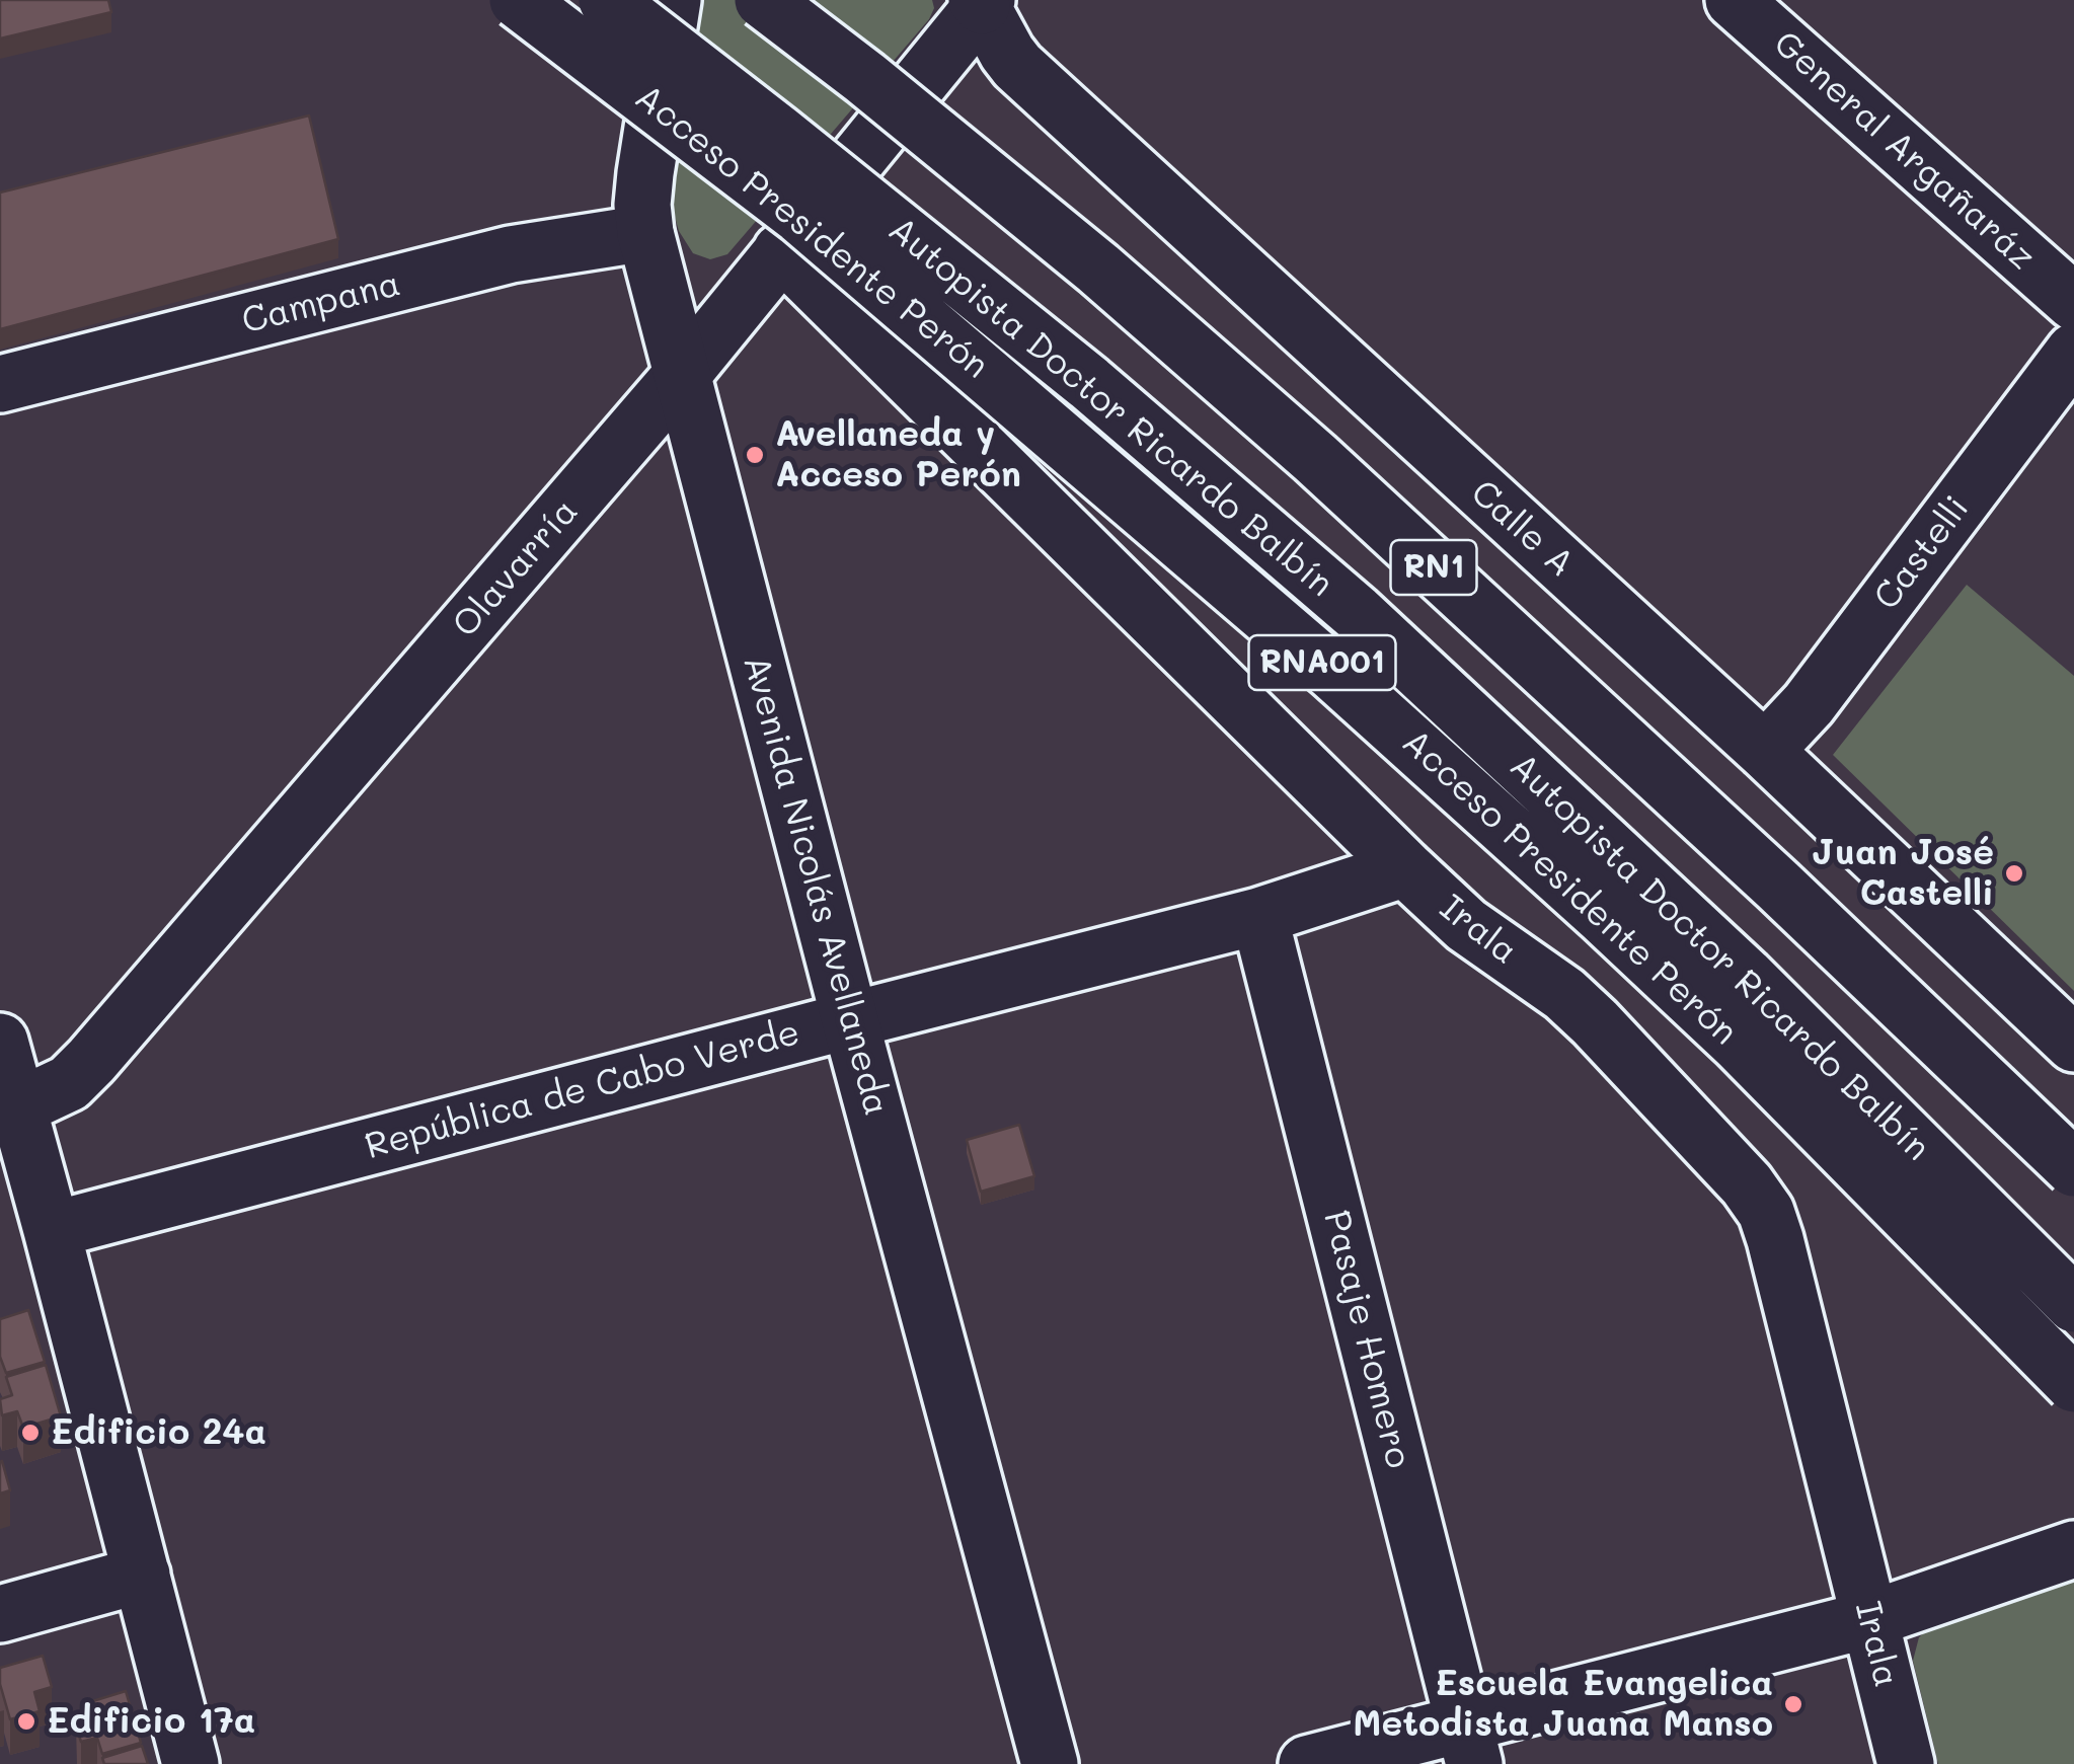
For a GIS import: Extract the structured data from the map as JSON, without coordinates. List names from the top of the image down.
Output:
{
  "streets": {
    "main road": [
      "General Argañaráz",
      "Acceso Presidente Perón",
      "Campana",
      "Autopista Doctor Ricardo Balbín",
      "Calle A",
      "Castelli",
      "RN1",
      "Olavarría",
      "RNA001",
      "Avenida Nicolás Avellaneda",
      "Irala",
      "República de Cabo Verde",
      "Pasaje Homero"
    ]
  },
  "crossings": [
    ["Campana", "Avenida Nicolás Avellaneda"],
    ["Calle A", "Castelli"],
    ["Calle A", "Olavarría"],
    ["Olavarría", "Avenida Nicolás Avellaneda"],
    ["Olavarría", "Irala"],
    ["Avenida Nicolás Avellaneda", "República de Cabo Verde"],
    ["Irala", "República de Cabo Verde"],
    ["República de Cabo Verde", "Pasaje Homero"]
  ],
  "places": [
    "Avellaneda y Acceso Perón",
    "Juan José Castelli",
    "Edificio 24a",
    "Escuela Evangelica Metodista Juana Manso",
    "Edificio 17a"
  ]
}
